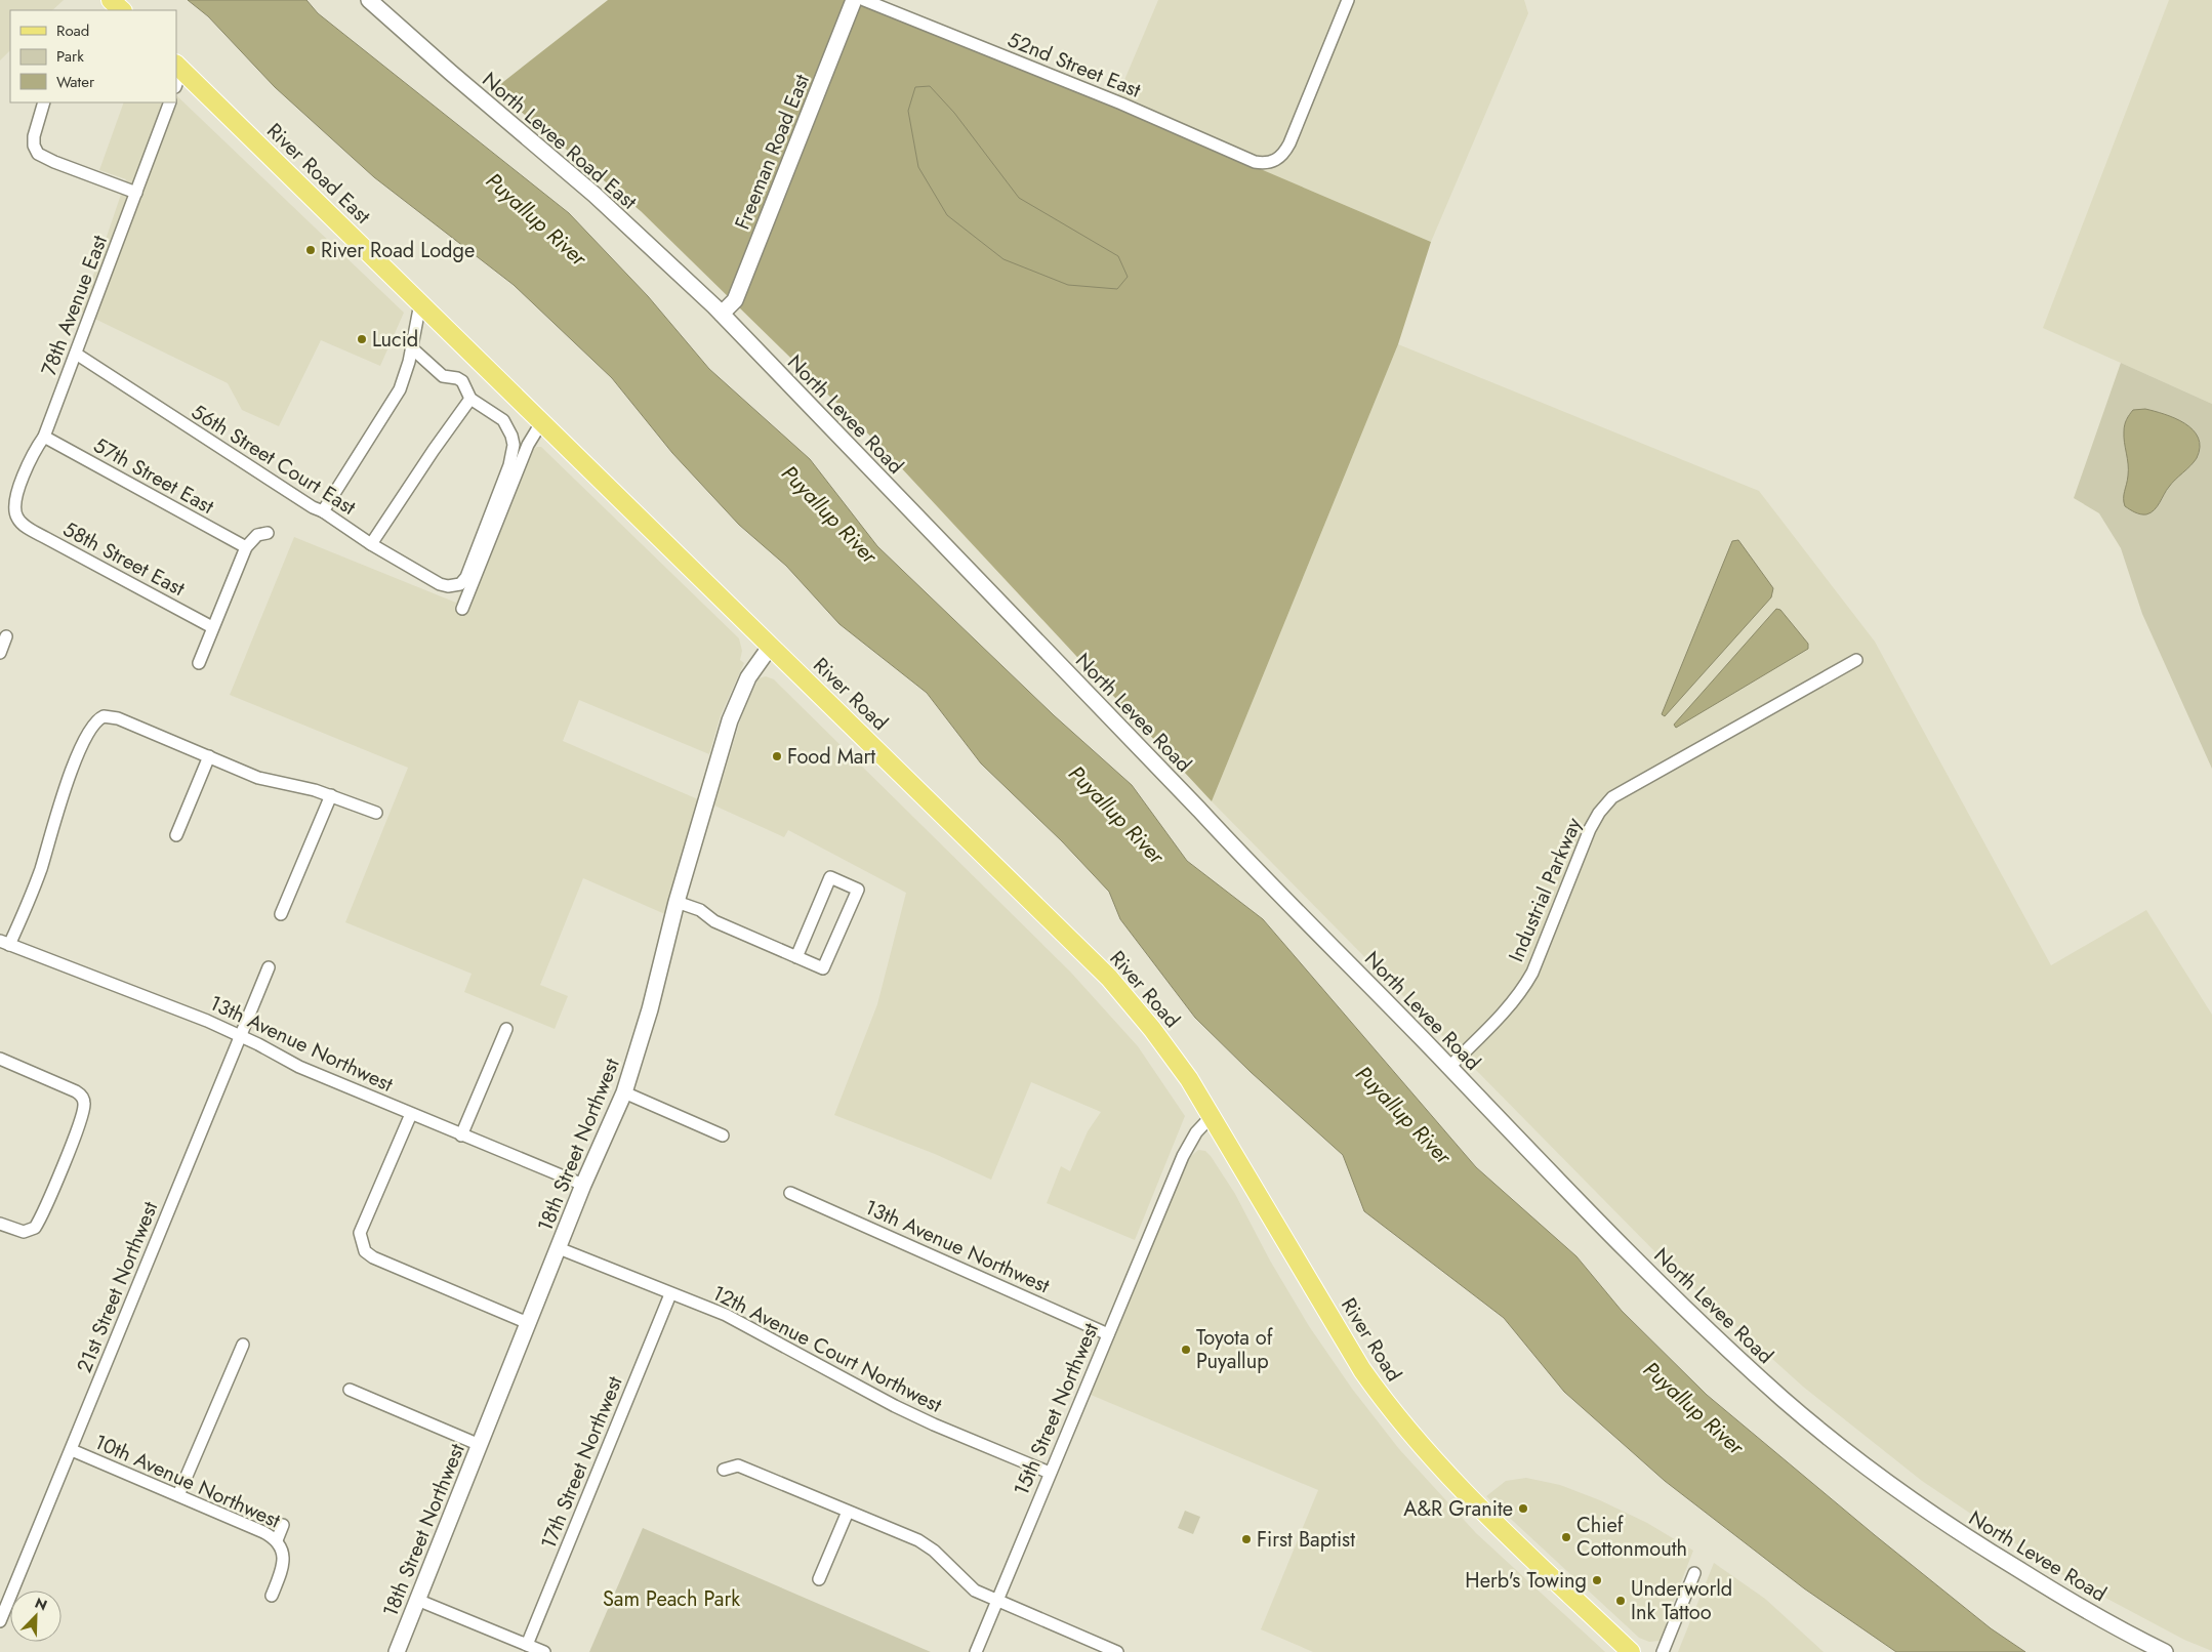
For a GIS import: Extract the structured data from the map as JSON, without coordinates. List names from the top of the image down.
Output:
{
  "streets": {
    "main road": ["River Road East", "River Road"],
    "street": [
      "52nd Street East",
      "North Levee Road East",
      "Freeman Road East",
      "78th Avenue East",
      "North Levee Road",
      "56th Street Court East",
      "57th Street East",
      "58th Street East",
      "Industrial Parkway",
      "13th Avenue Northwest",
      "18th Street Northwest",
      "21st Street Northwest",
      "12th Avenue Court Northwest",
      "15th Street Northwest",
      "17th Street Northwest",
      "10th Avenue Northwest"
    ]
  },
  "crossings": [
    ["North Levee Road East", "Freeman Road East"],
    ["North Levee Road East", "North Levee Road"],
    ["Freeman Road East", "North Levee Road"],
    ["River Road East", "River Road"],
    ["78th Avenue East", "56th Street Court East"],
    ["78th Avenue East", "57th Street East"],
    ["78th Avenue East", "58th Street East"],
    ["North Levee Road", "Industrial Parkway"],
    ["River Road", "18th Street Northwest"],
    ["River Road", "15th Street Northwest"],
    ["13th Avenue Northwest", "18th Street Northwest"],
    ["13th Avenue Northwest", "21st Street Northwest"],
    ["13th Avenue Northwest", "15th Street Northwest"],
    ["18th Street Northwest", "12th Avenue Court Northwest"],
    ["21st Street Northwest", "10th Avenue Northwest"],
    ["12th Avenue Court Northwest", "15th Street Northwest"],
    ["12th Avenue Court Northwest", "17th Street Northwest"]
  ],
  "water": ["Puyallup River"],
  "parks": ["Sam Peach Park"],
  "places": [
    "River Road Lodge",
    "Lucid",
    "Food Mart",
    "Toyota of Puyallup",
    "A&R Granite",
    "Chief Cottonmouth",
    "First Baptist",
    "Herb's Towing",
    "Underworld Ink Tattoo"
  ],
  "legend": ["Road", "Park", "Water"],
  "north": "top right"
}
